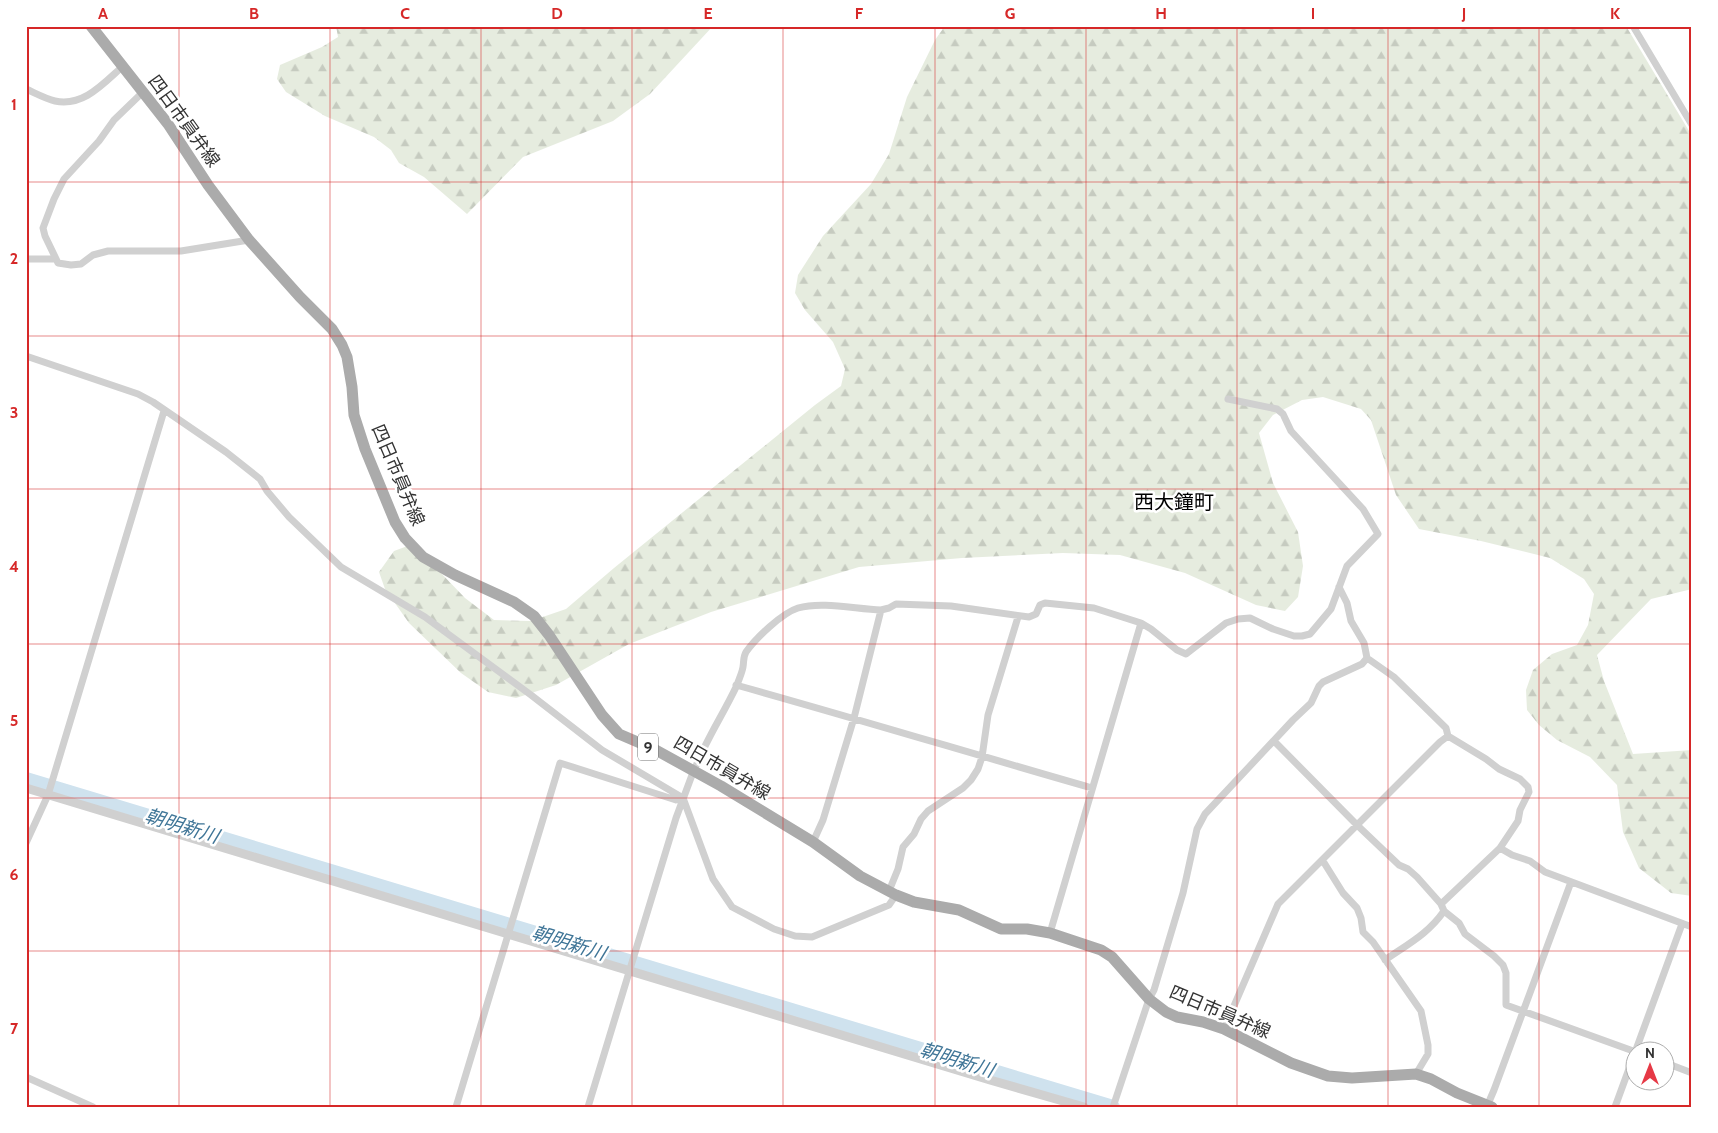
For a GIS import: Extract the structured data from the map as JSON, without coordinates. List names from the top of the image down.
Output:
{
  "streets": {
    "main road": ["四日市員弁線", "9"]
  },
  "districts": ["西大鐘町"],
  "water": ["朝明新川"],
  "north": "top",
  "grid": {
    "columns": [
      "A",
      "B",
      "C",
      "D",
      "E",
      "F",
      "G",
      "H",
      "I",
      "J",
      "K"
    ],
    "rows": [
      "1",
      "2",
      "3",
      "4",
      "5",
      "6",
      "7"
    ]
  }
}
